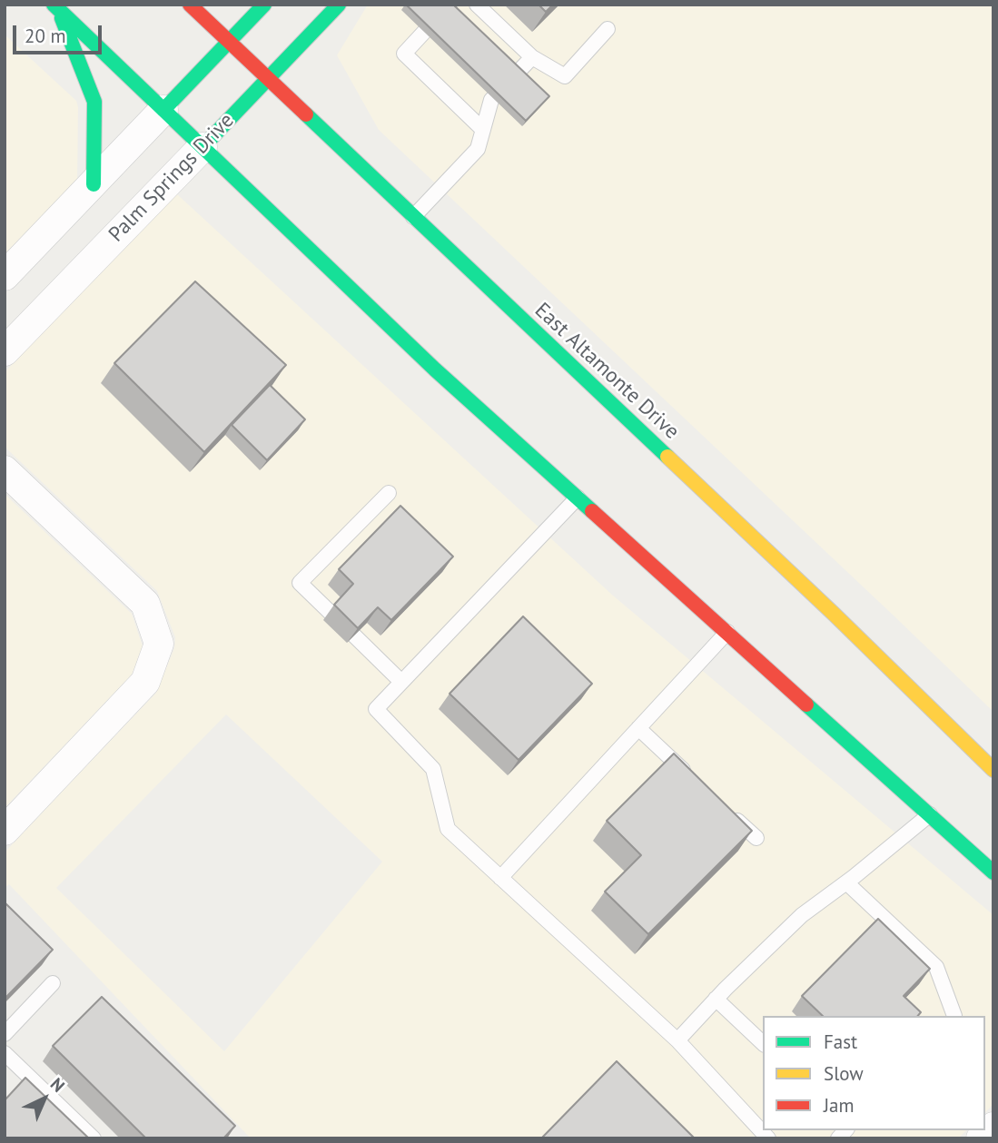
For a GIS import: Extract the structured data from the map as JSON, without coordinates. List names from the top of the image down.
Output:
{
  "streets": {
    "main road": ["Palm Springs Drive", "East Altamonte Drive"]
  },
  "crossings": [
    ["Palm Springs Drive", "East Altamonte Drive"]
  ],
  "legend": ["Fast", "Slow", "Jam"],
  "scale_bar": "20 m",
  "north": "top right"
}
